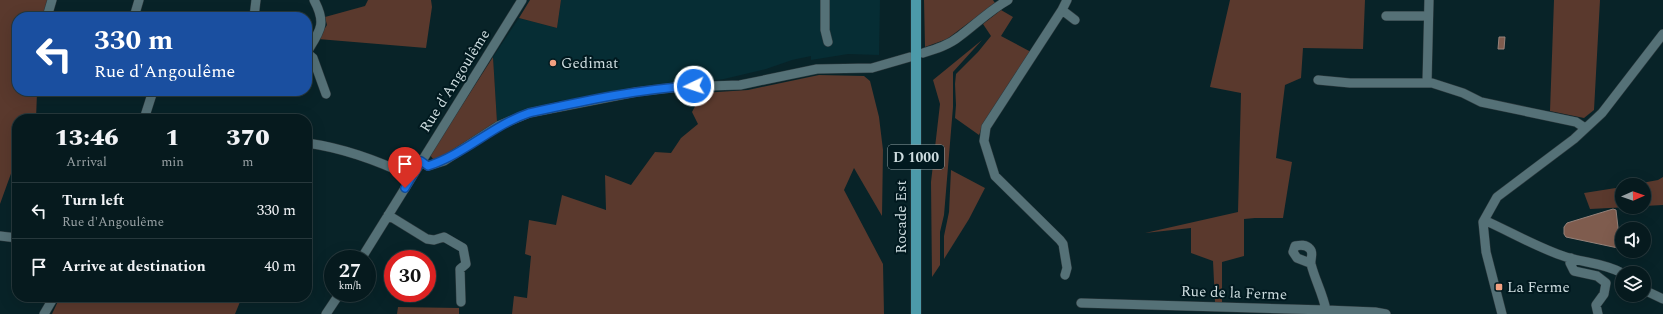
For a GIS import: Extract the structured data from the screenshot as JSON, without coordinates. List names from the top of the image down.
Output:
{
  "streets": {
    "main road": ["D 1000", "Rocade Est"],
    "street": ["Rue d'Angoulême", "Rue de la Ferme"]
  },
  "places": {
    "other": ["Gedimat"],
    "transit": ["La Ferme"]
  },
  "north": "right",
  "page": {
    "turn": ["330 m", "Rue d'Angoulême"],
    "eta": [
      "13:46",
      "Arrival",
      "1",
      "min",
      "370",
      "m"
    ],
    "list": [
      {
        "name": "Turn left",
        "note": "Rue d'Angoulême",
        "value": "330 m"
      },
      {
        "name": "Arrive at destination",
        "value": "40 m"
      }
    ],
    "speed": "27 km/h",
    "limit": "30"
  }
}
